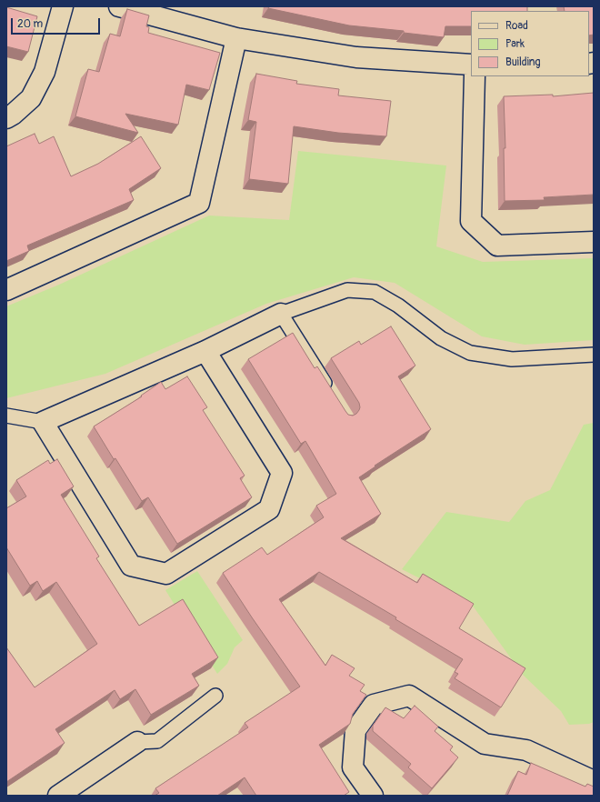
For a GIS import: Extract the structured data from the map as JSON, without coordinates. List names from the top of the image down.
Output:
{
  "legend": ["Road", "Park", "Building"],
  "scale_bar": "20 m"
}
